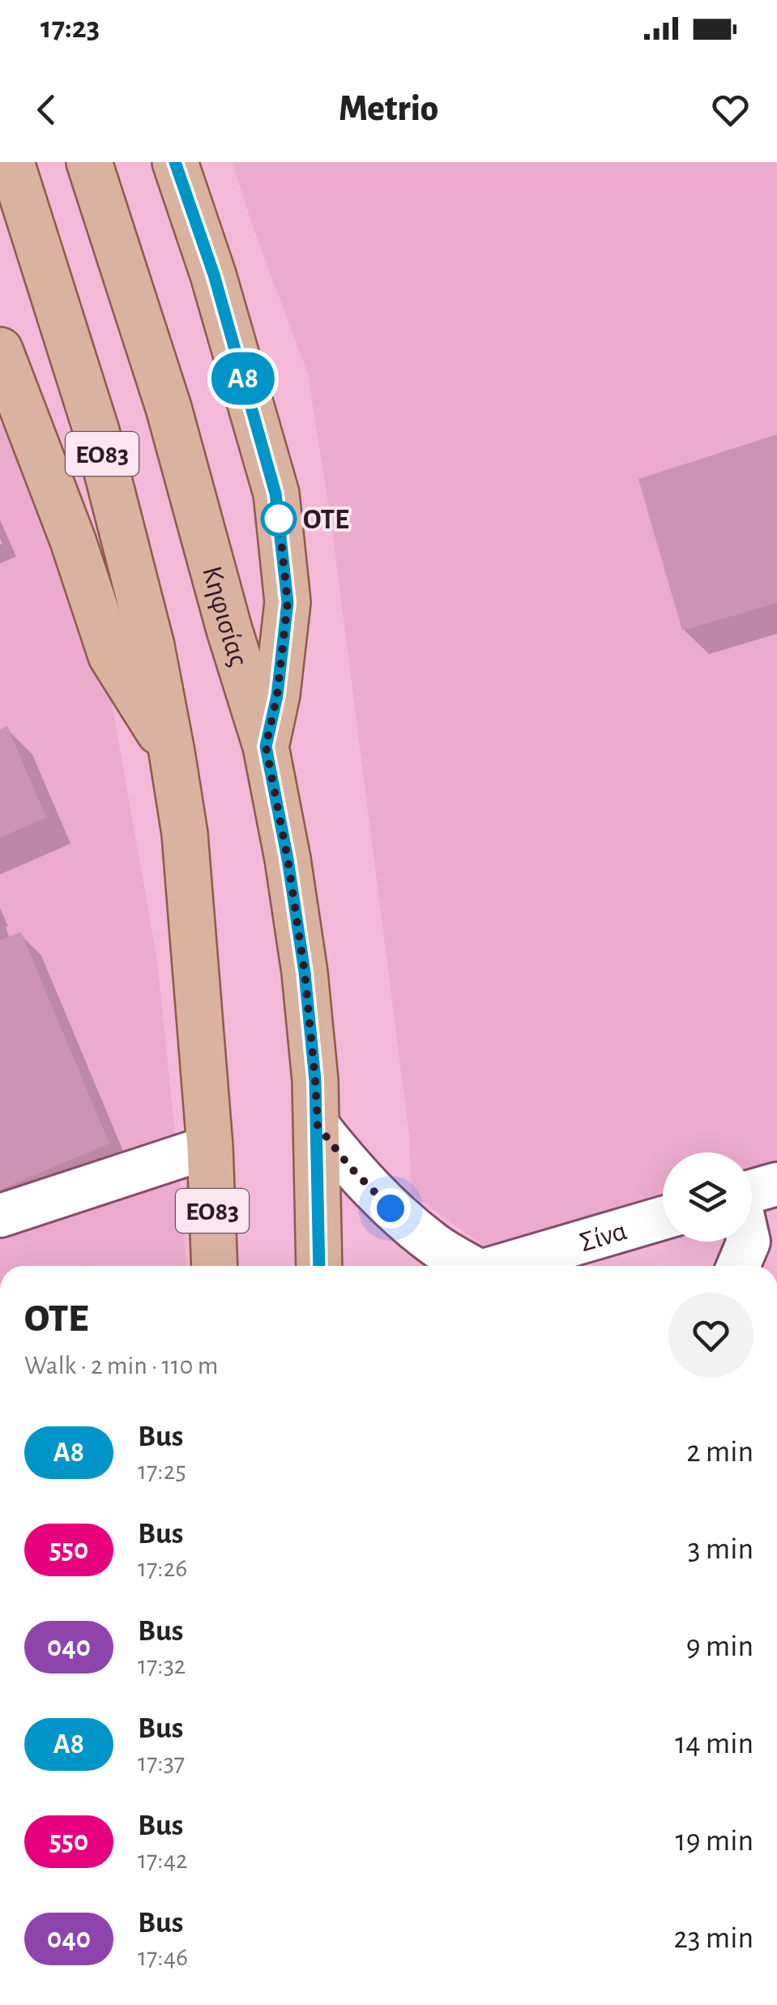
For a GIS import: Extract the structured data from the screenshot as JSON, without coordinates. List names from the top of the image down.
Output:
{
  "streets": {
    "main road": ["ΕΟ83", "Κηφισίας"],
    "street": ["Σίνα"]
  },
  "places": ["ΟΤΕ"],
  "lines": ["bus line A8"],
  "page": {
    "status": "17:23",
    "header": "Metrio",
    "on_map": "A8",
    "heading": ["ΟΤΕ", "Walk · 2 min · 110 m"],
    "list": [
      {
        "mark": "A8",
        "name": "Bus",
        "note": "17:25",
        "value": "2 min"
      },
      {
        "mark": "550",
        "name": "Bus",
        "note": "17:26",
        "value": "3 min"
      },
      {
        "mark": "040",
        "name": "Bus",
        "note": "17:32",
        "value": "9 min"
      },
      {
        "mark": "A8",
        "name": "Bus",
        "note": "17:37",
        "value": "14 min"
      },
      {
        "mark": "550",
        "name": "Bus",
        "note": "17:42",
        "value": "19 min"
      },
      {
        "mark": "040",
        "name": "Bus",
        "note": "17:46",
        "value": "23 min"
      }
    ]
  }
}
